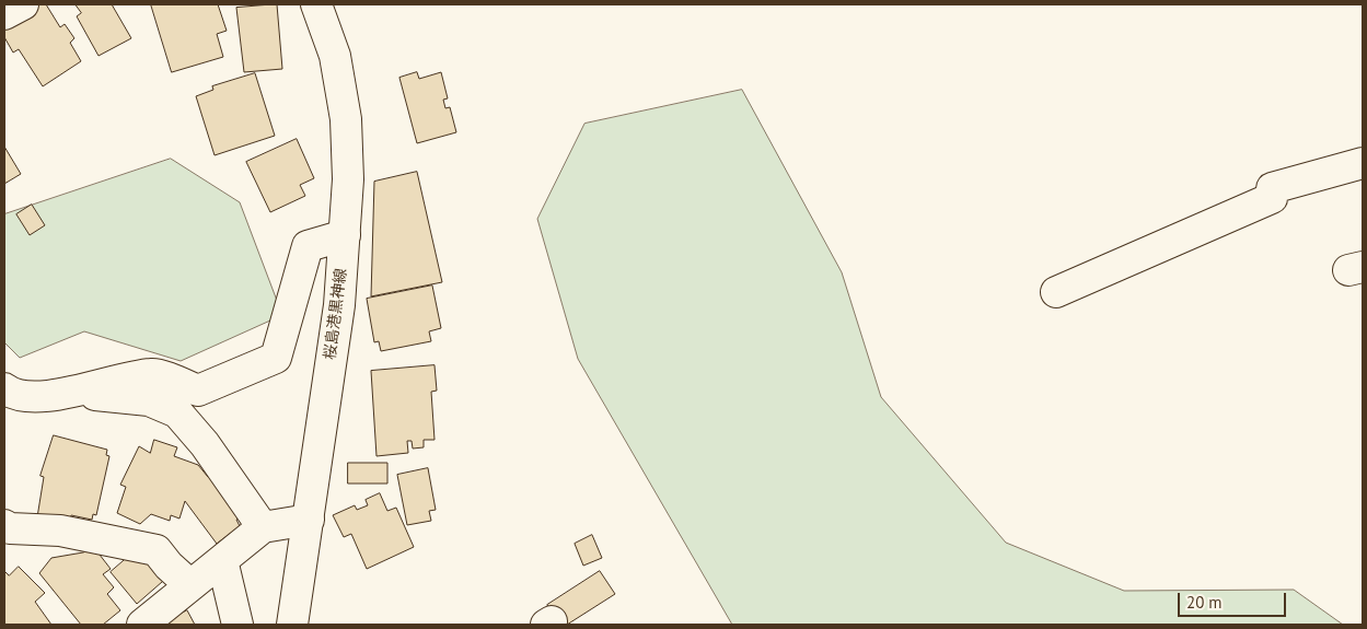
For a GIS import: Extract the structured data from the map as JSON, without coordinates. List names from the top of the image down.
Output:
{
  "streets": {
    "street": ["桜島港黒神線"]
  },
  "scale_bar": "20 m"
}
